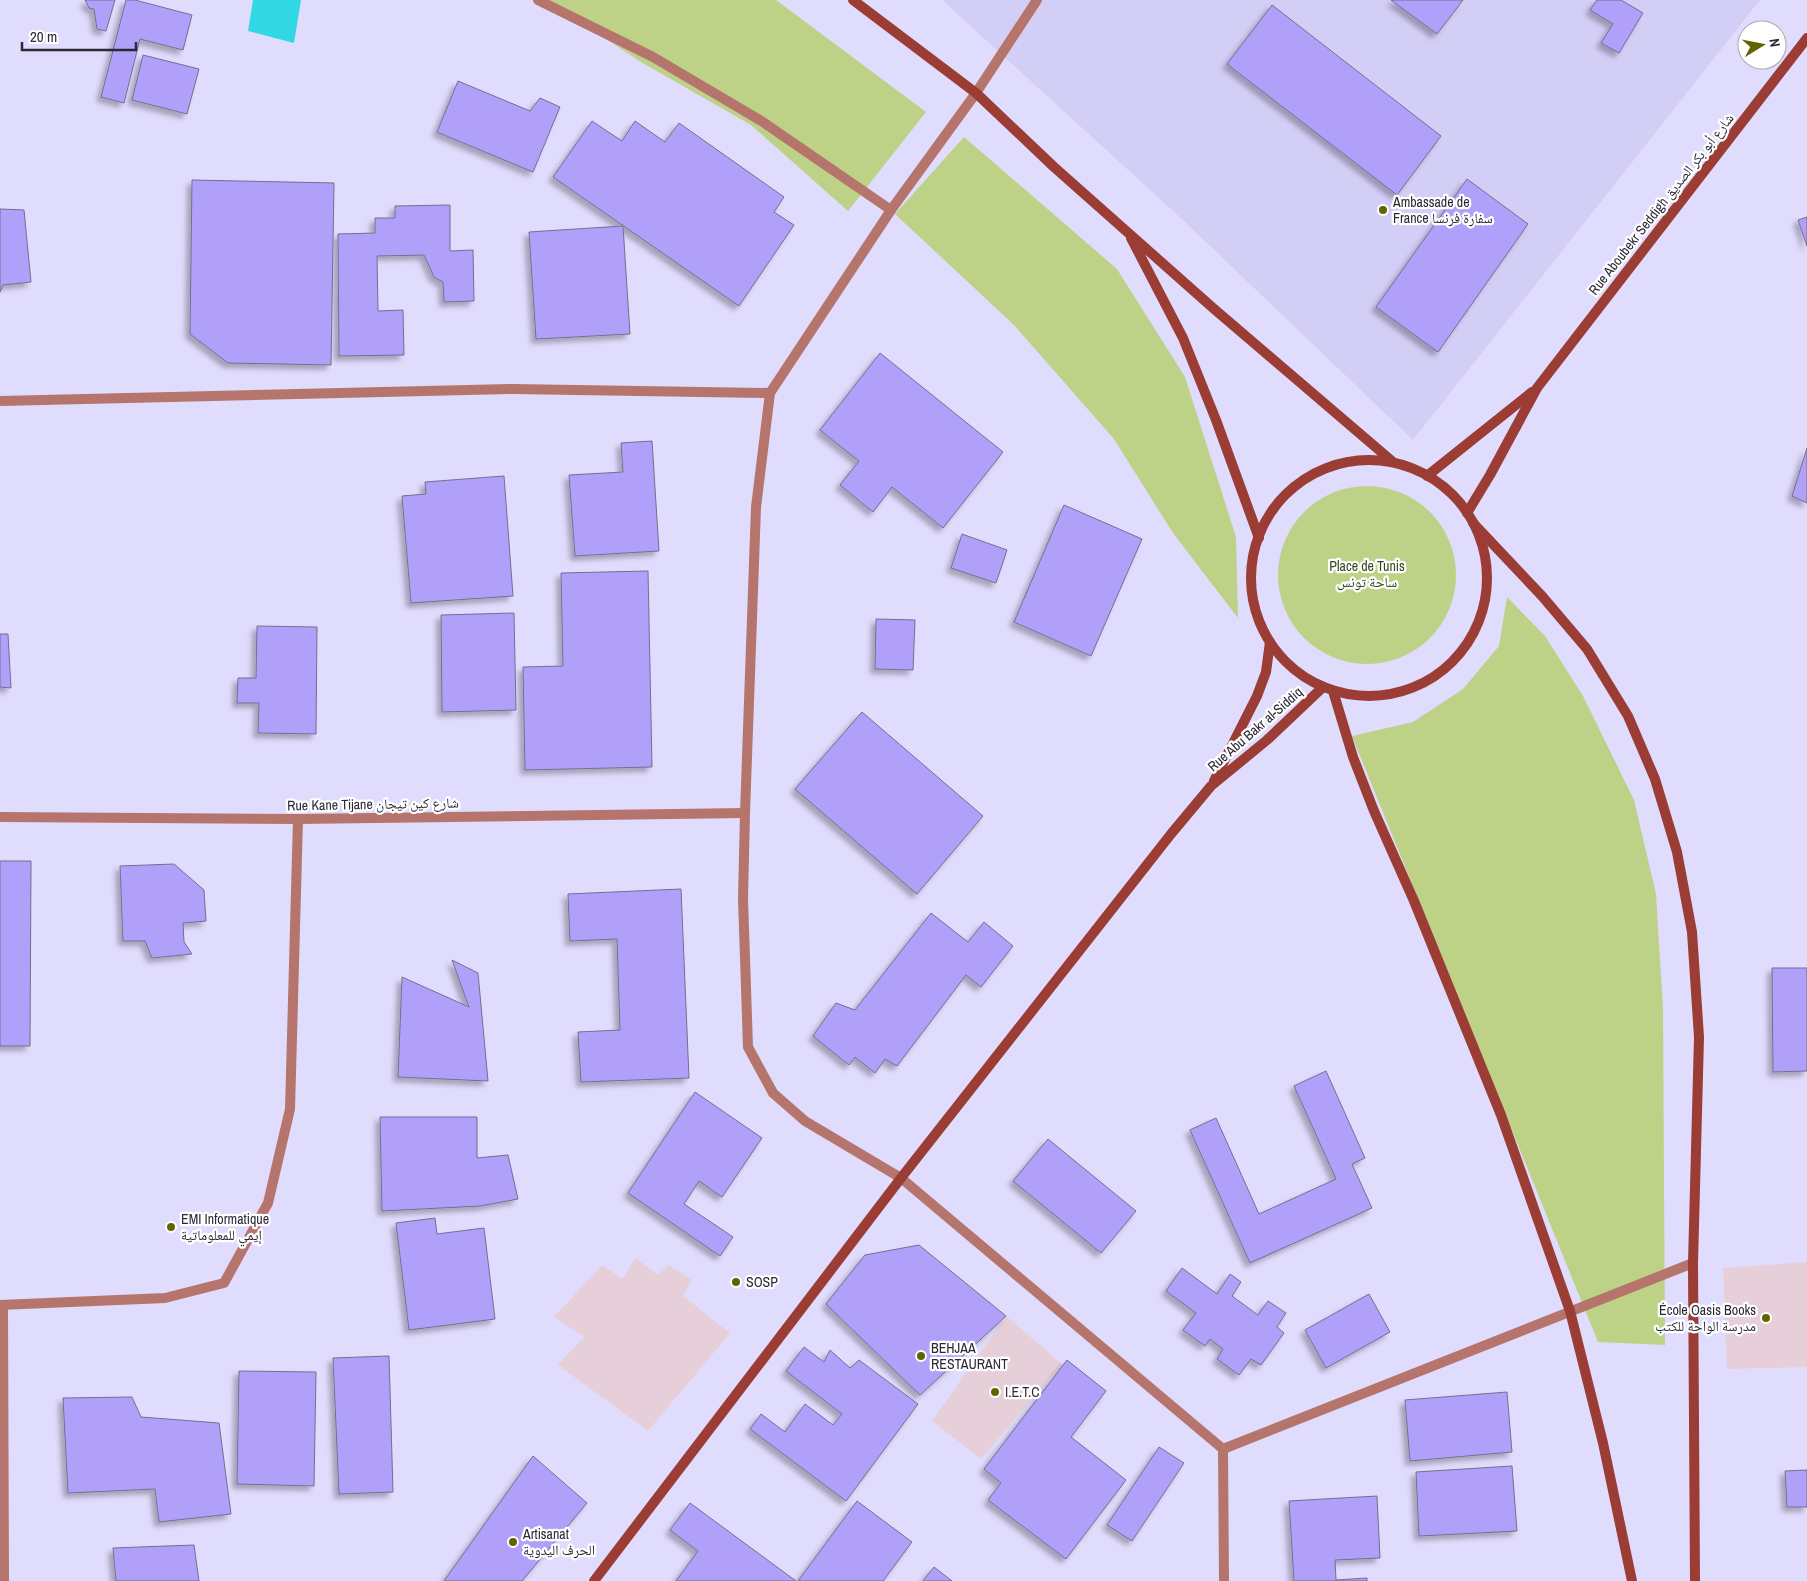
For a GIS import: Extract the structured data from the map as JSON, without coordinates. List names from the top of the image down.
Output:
{
  "streets": {
    "street": ["Rue Aboubekr Seddigh شارع أبو بكر الصديق", "Rue Abu Bakr al-Siddiq", "Rue Kane Tijane شارع كين تيجان"]
  },
  "parks": ["Place de Tunis ساحة تونس"],
  "places": [
    "Ambassade de France سفارة فرنسا",
    "EMI Informatique إيمي للمعلوماتية",
    "SOSP",
    "École Oasis Books مدرسة الواحة للكتب",
    "BEHJAA RESTAURANT",
    "I.E.T.C",
    "Artisanat الحرف اليدوية"
  ],
  "scale_bar": "20 m",
  "north": "right"
}
